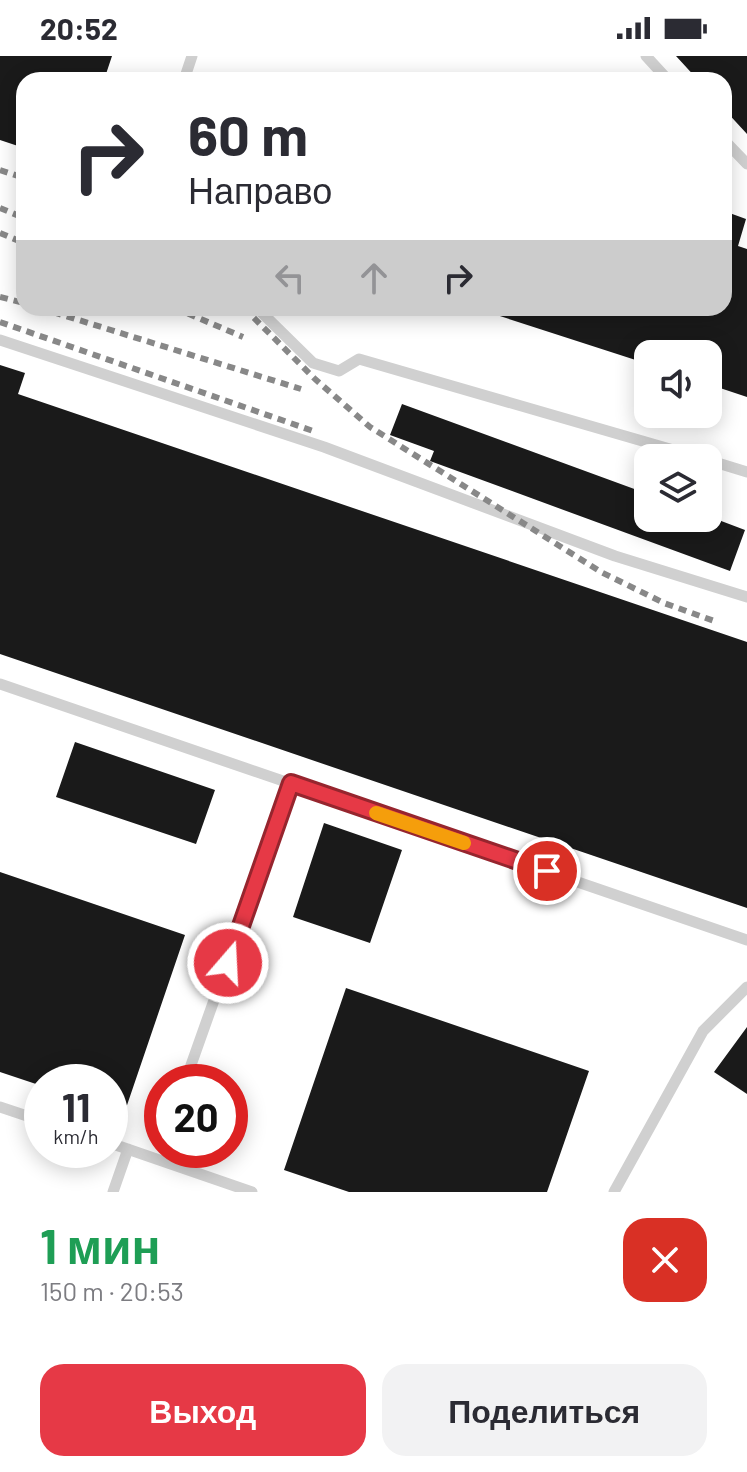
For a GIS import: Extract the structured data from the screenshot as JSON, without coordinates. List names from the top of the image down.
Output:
{
  "page": {
    "status": "20:52",
    "turn": ["60 m", "Направо"],
    "speed": "11 km/h",
    "limit": "20",
    "heading": ["1 мин", "150 m · 20:53"],
    "buttons": ["Выход", "Поделиться"]
  }
}
